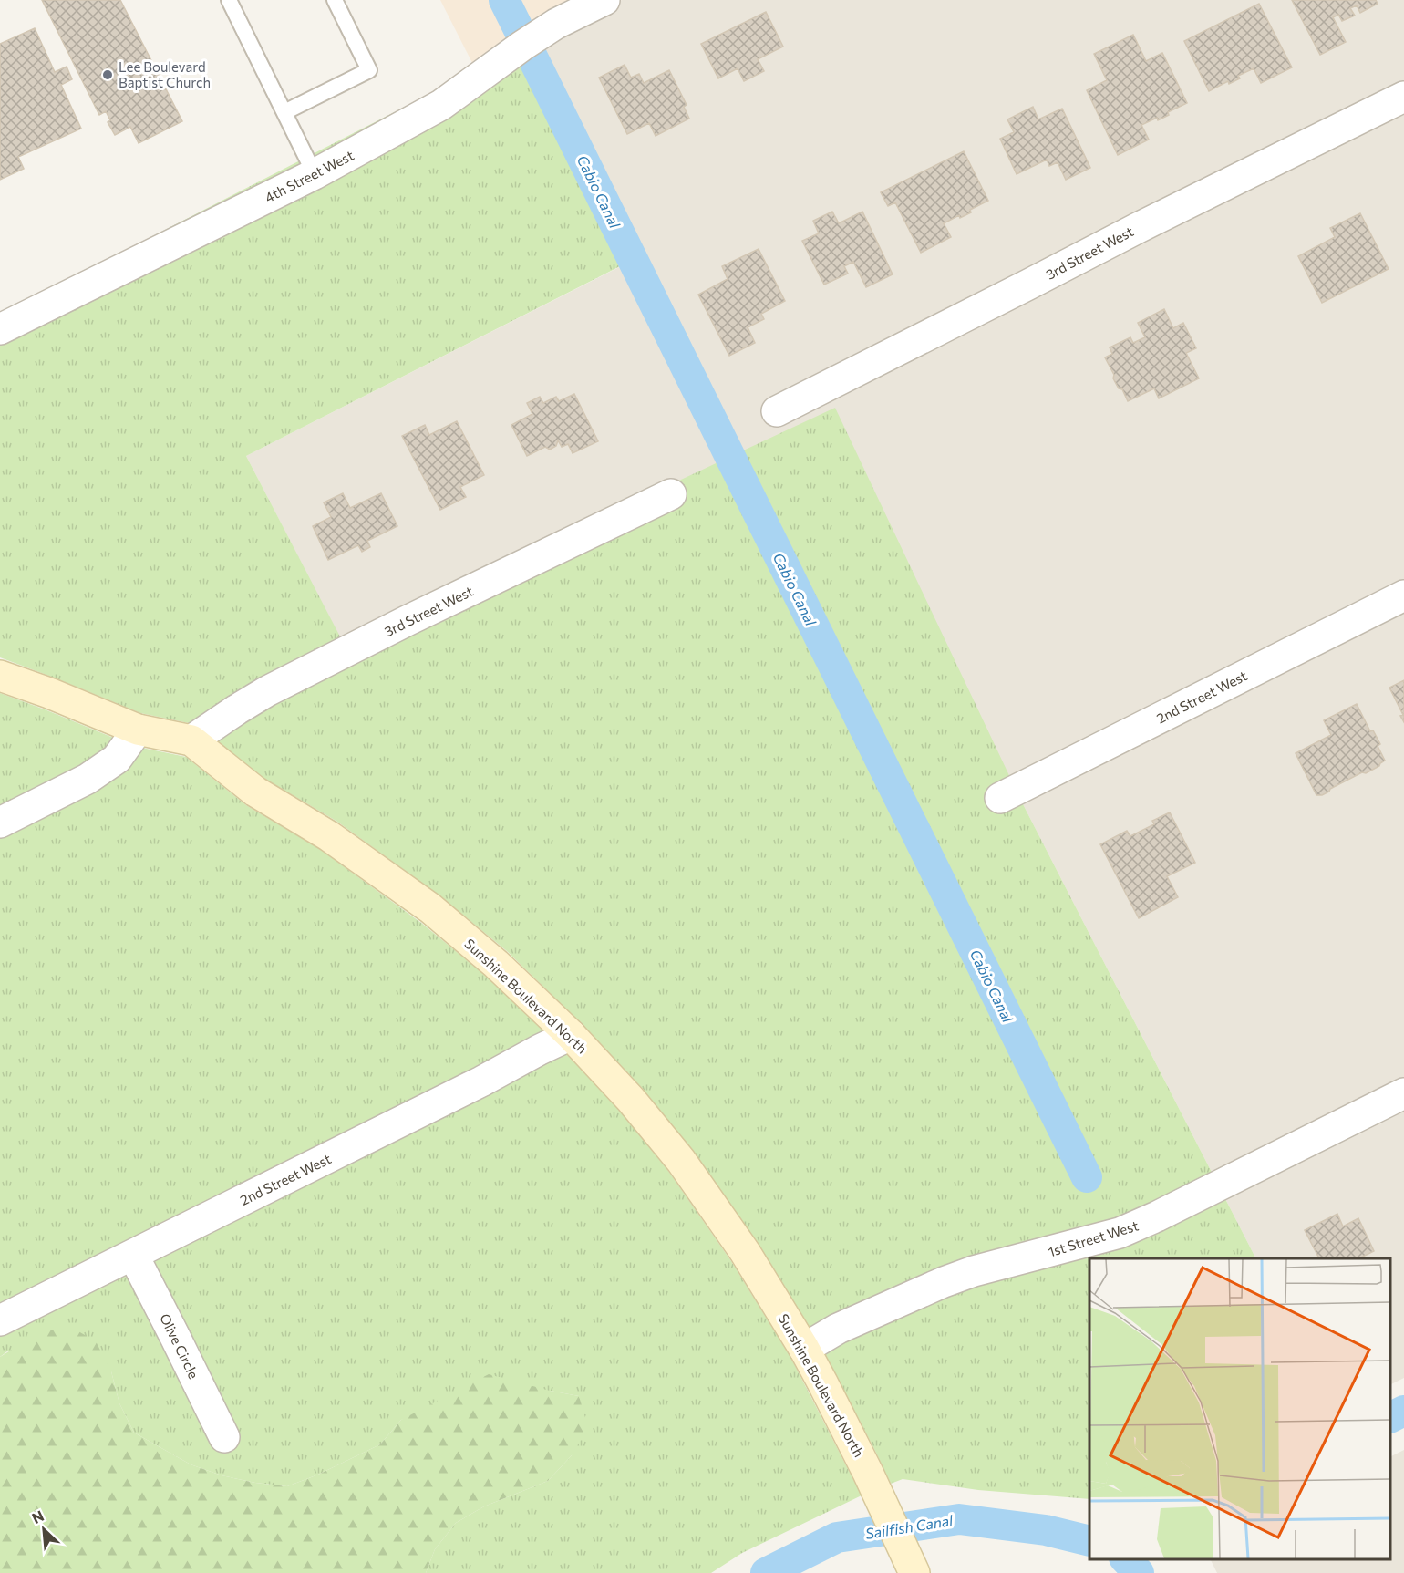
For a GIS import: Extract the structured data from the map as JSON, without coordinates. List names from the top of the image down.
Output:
{
  "streets": {
    "street": [
      "4th Street West",
      "3rd Street West",
      "2nd Street West",
      "Sunshine Boulevard North",
      "1st Street West",
      "Olive Circle"
    ]
  },
  "crossings": [
    ["3rd Street West", "Sunshine Boulevard North"],
    ["2nd Street West", "Sunshine Boulevard North"],
    ["2nd Street West", "Olive Circle"],
    ["Sunshine Boulevard North", "1st Street West"]
  ],
  "water": ["Cabio Canal", "Sailfish Canal"],
  "places": ["Lee Boulevard Baptist Church"],
  "north": "top left"
}
